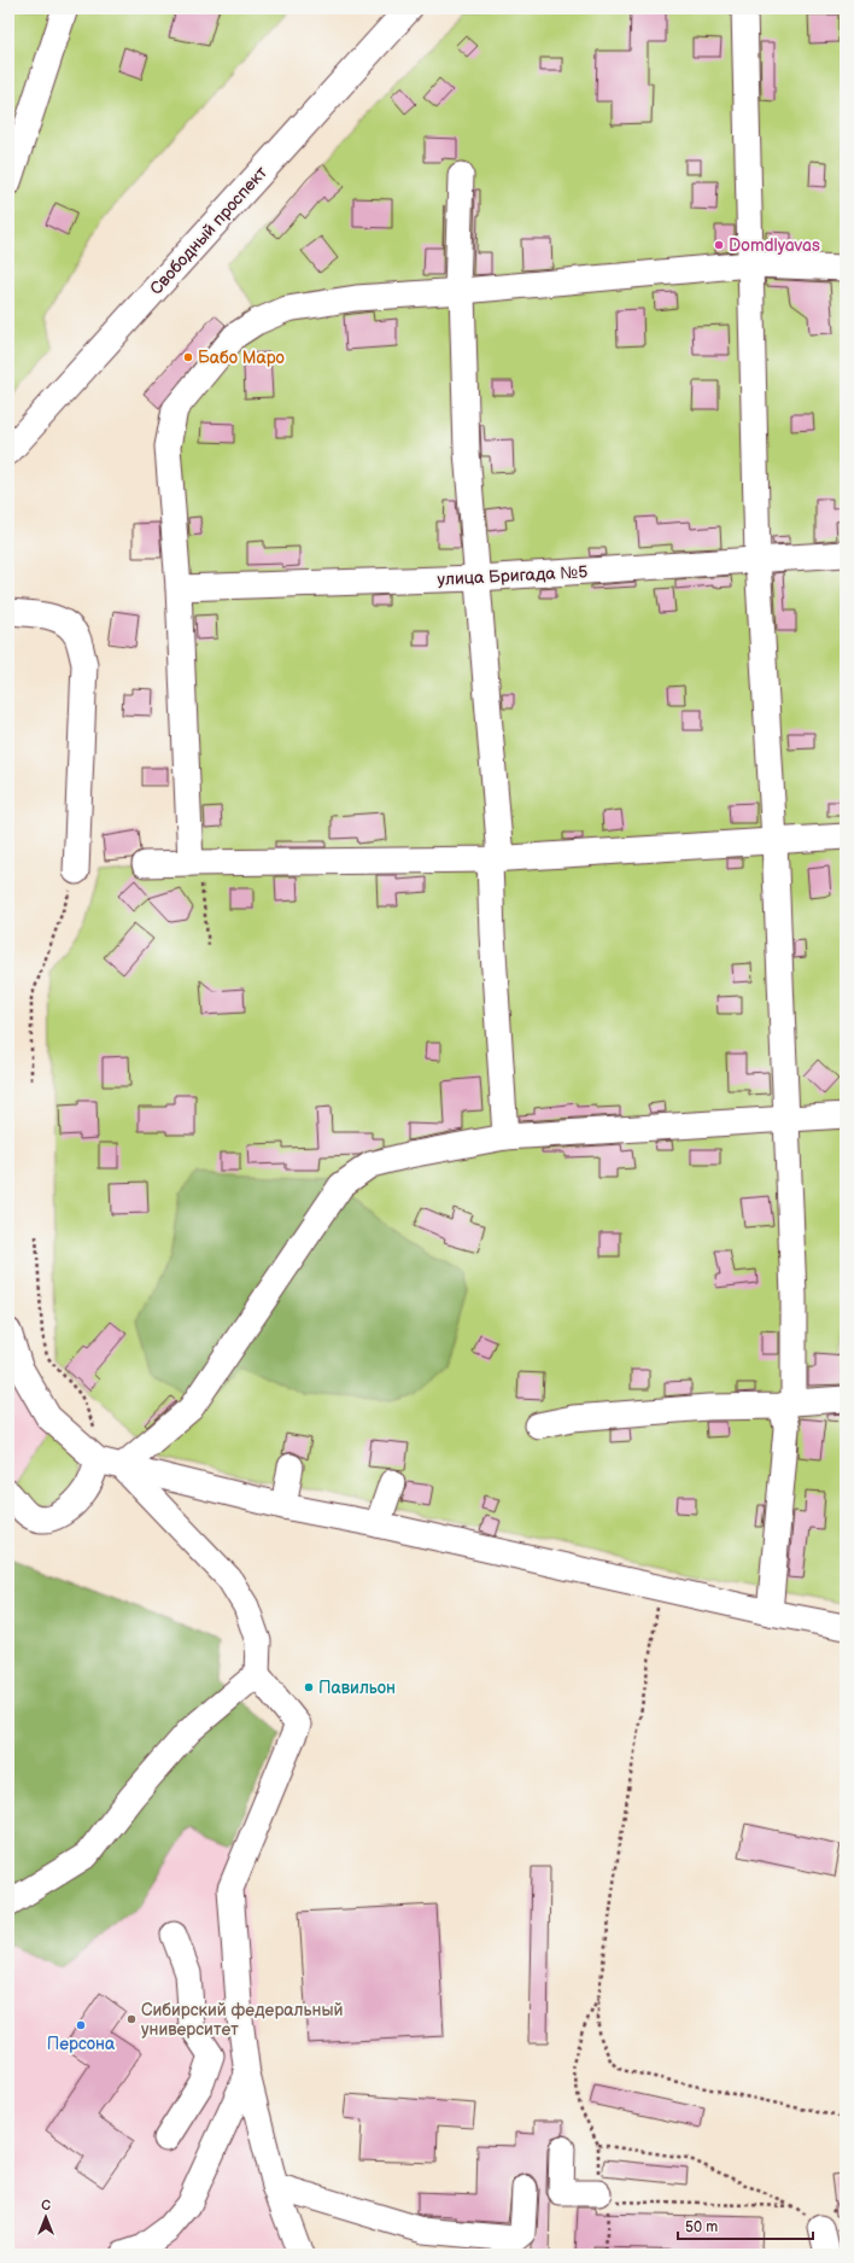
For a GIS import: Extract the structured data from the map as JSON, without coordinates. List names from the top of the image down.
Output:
{
  "streets": {
    "main road": ["Свободный проспект"],
    "street": ["улица Бригада №5"]
  },
  "places": [
    "Domdlyavas",
    "Бабо Маро",
    "Павильон",
    "Сибирский федеральный университет",
    "Персона"
  ],
  "scale_bar": "50 m",
  "north": "top"
}
